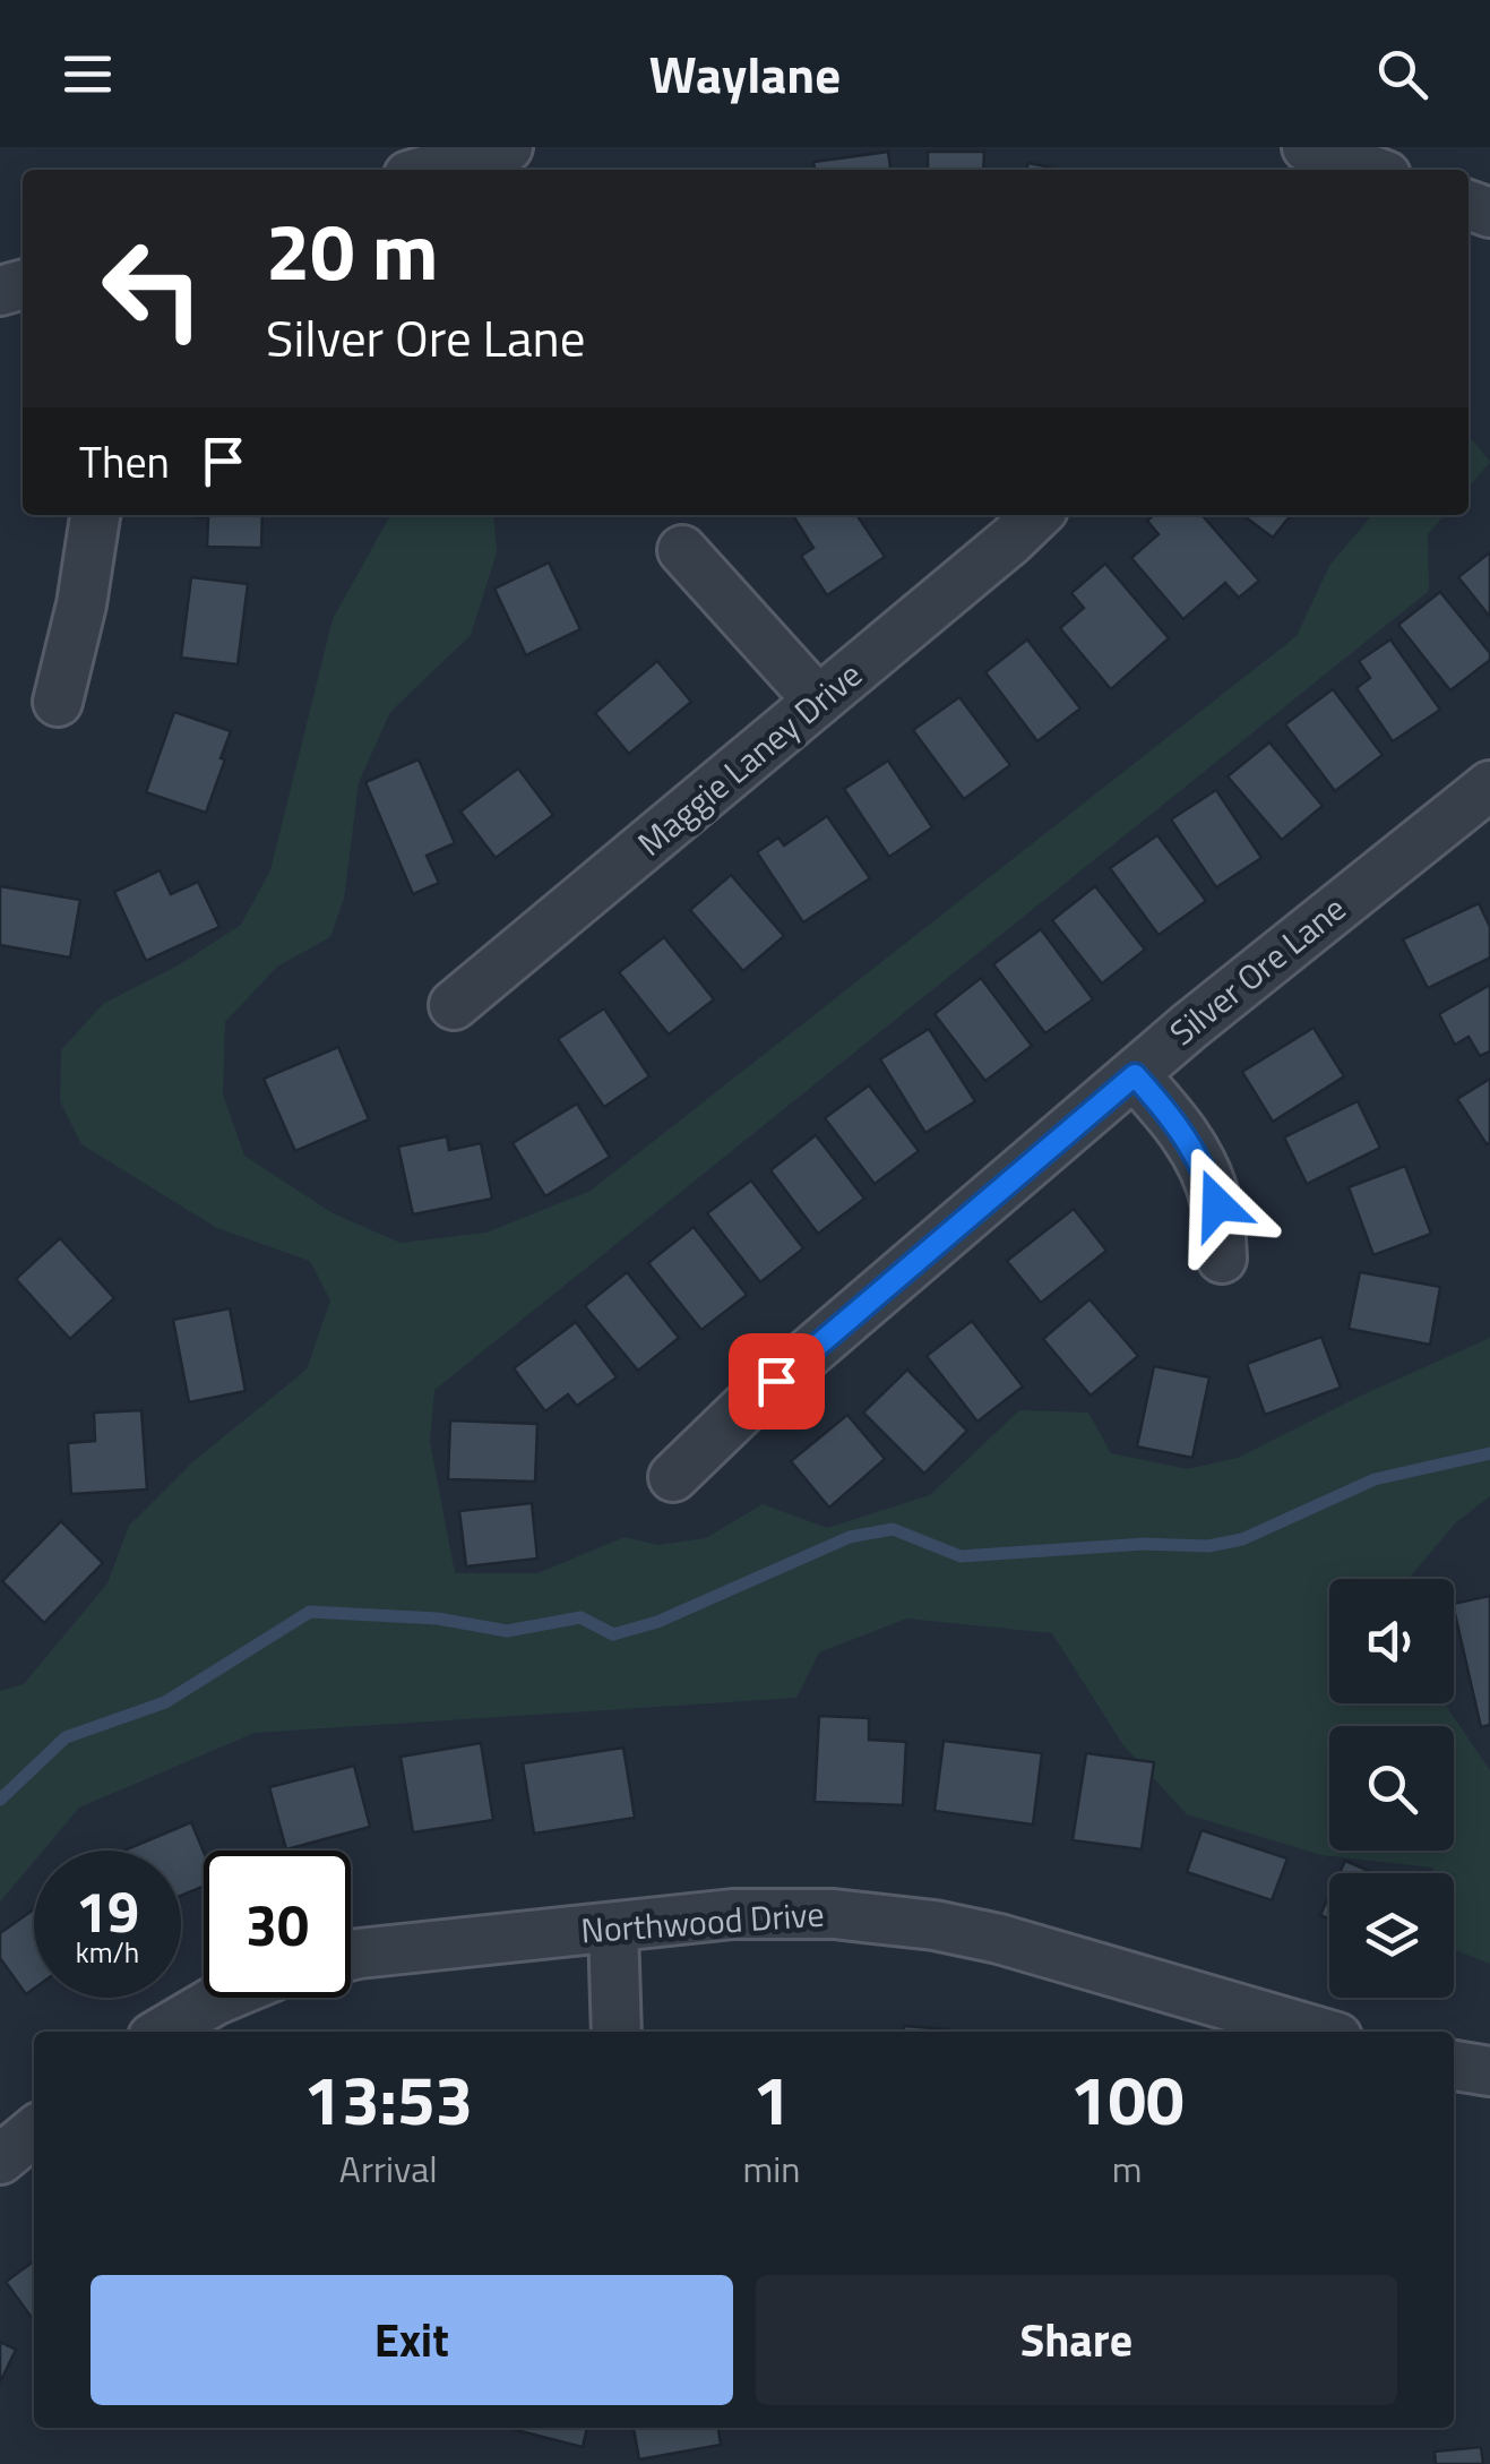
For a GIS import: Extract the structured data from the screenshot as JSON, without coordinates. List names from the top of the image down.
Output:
{
  "streets": {
    "street": ["Maggie Laney Drive", "Silver Ore Lane", "Northwood Drive"]
  },
  "page": {
    "header": "Waylane",
    "turn": ["20 m", "Silver Ore Lane"],
    "then": "Then",
    "speed": "19 km/h",
    "limit": "30",
    "eta": [
      "13:53",
      "Arrival",
      "1",
      "min",
      "100",
      "m"
    ],
    "buttons": ["Exit", "Share"]
  }
}
